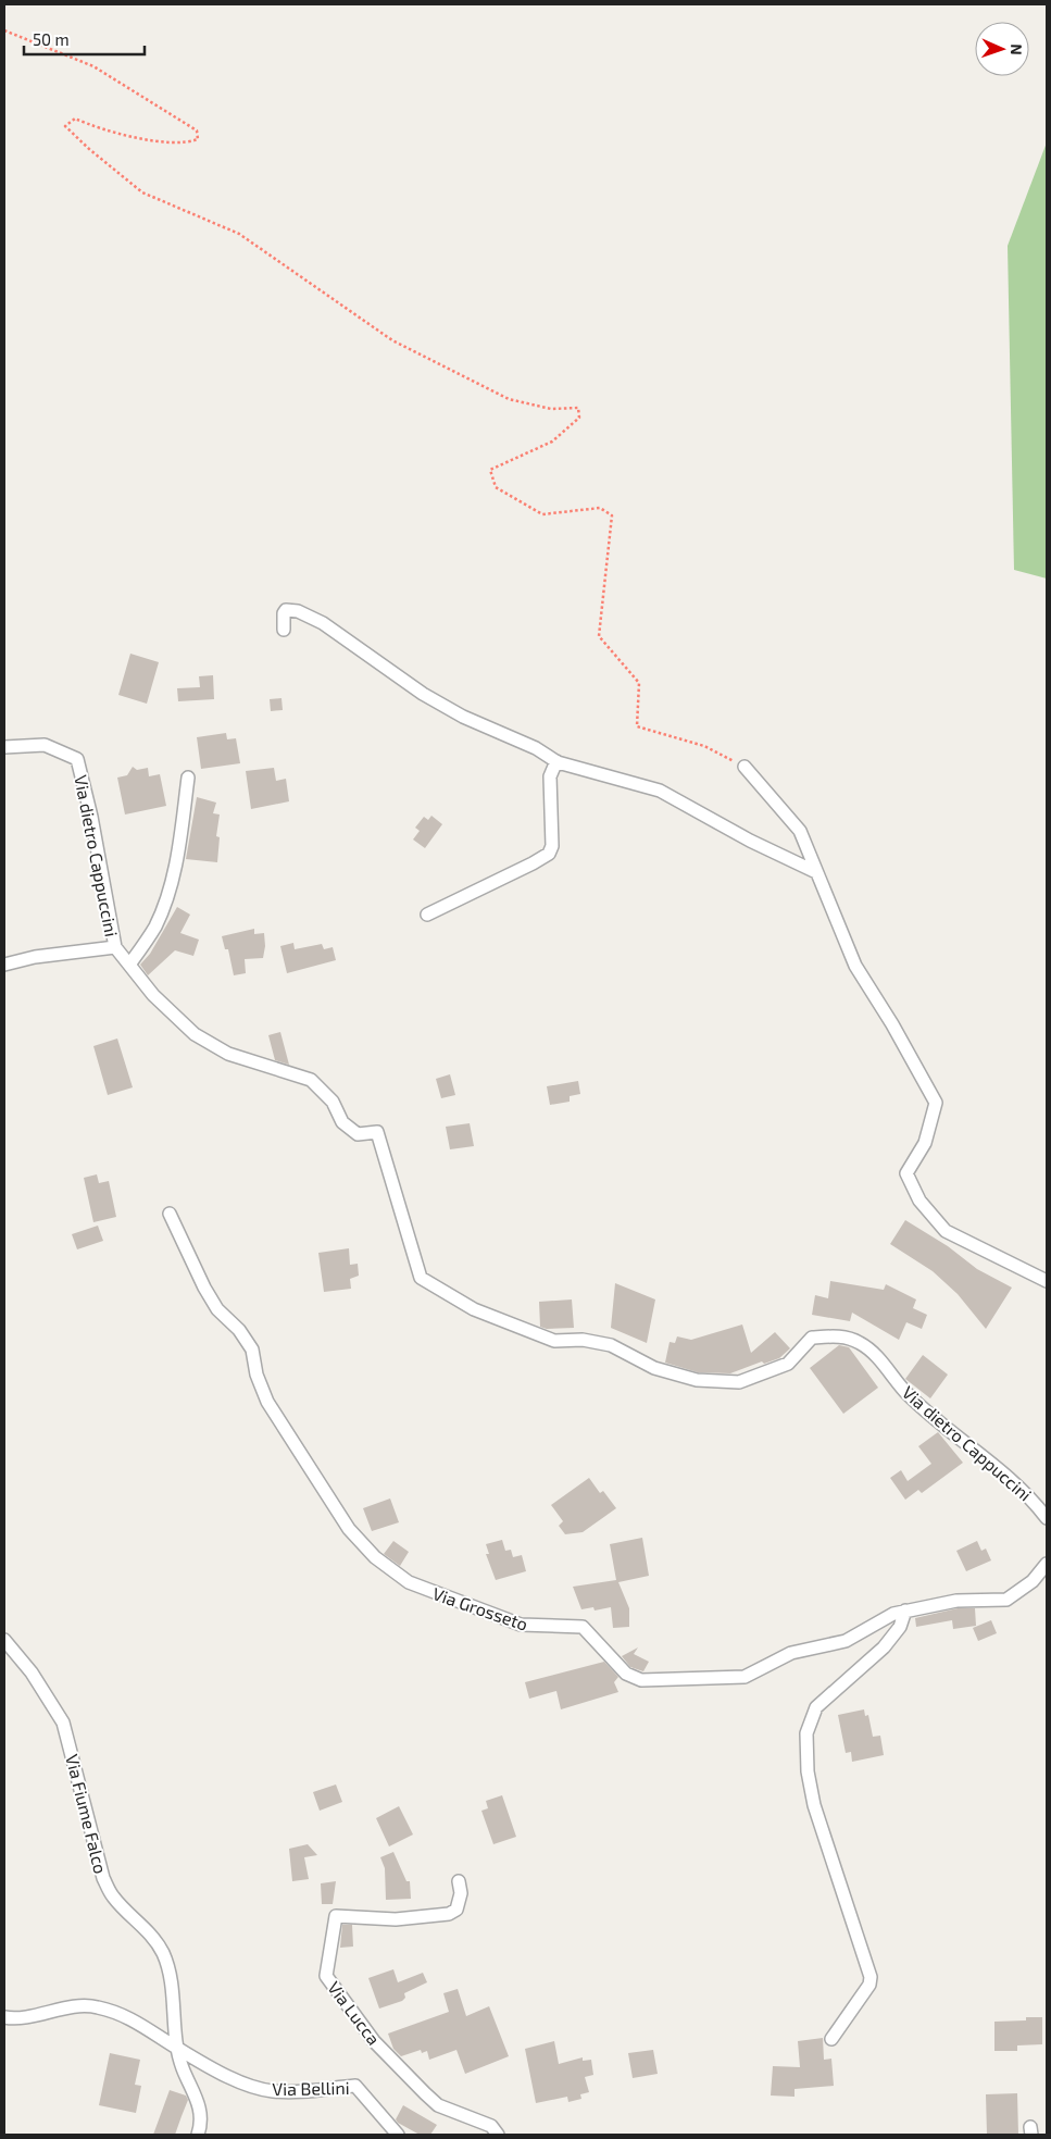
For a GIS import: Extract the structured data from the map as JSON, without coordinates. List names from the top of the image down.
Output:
{
  "streets": {
    "street": [
      "Via dietro Cappuccini",
      "Via Grosseto",
      "Via Fiume Falco",
      "Via Lucca",
      "Via Bellini"
    ]
  },
  "crossings": [
    ["Via Fiume Falco", "Via Bellini"]
  ],
  "scale_bar": "50 m",
  "north": "right"
}
